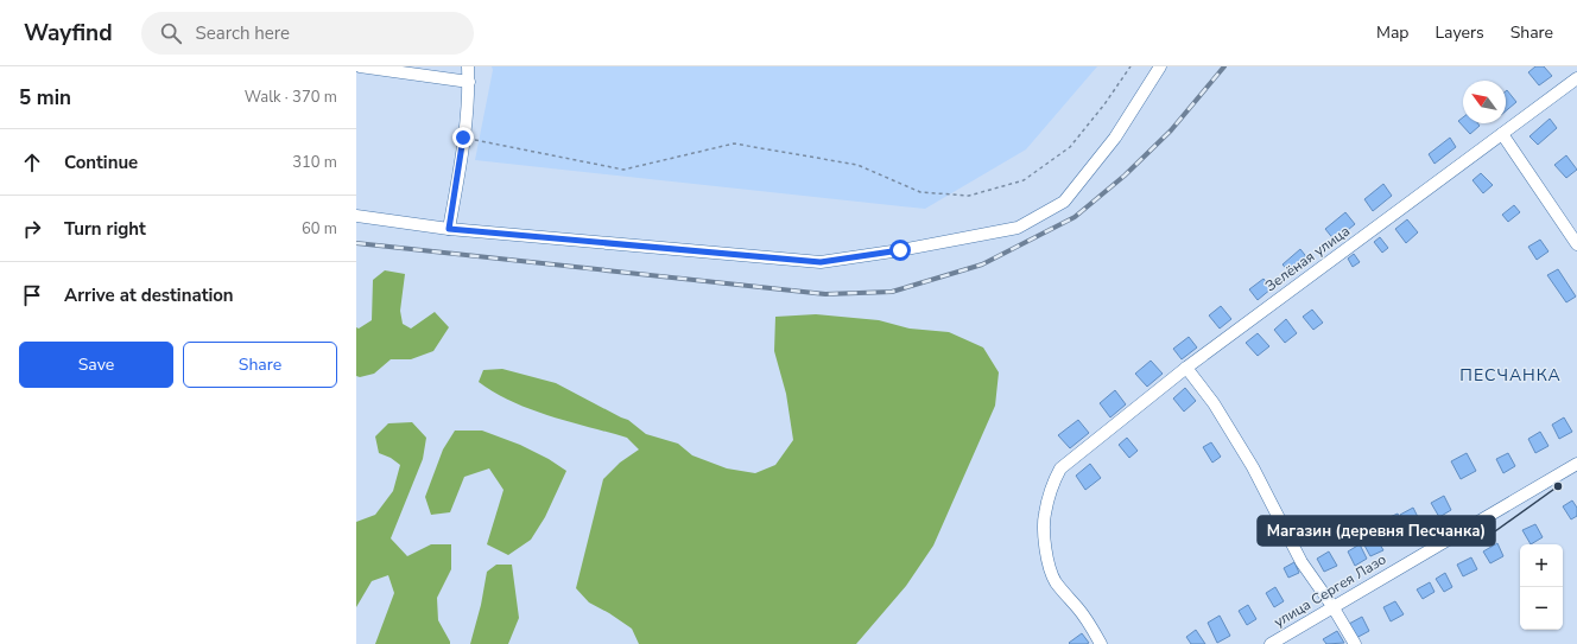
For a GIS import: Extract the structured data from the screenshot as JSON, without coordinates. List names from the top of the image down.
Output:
{
  "streets": {
    "street": ["Зелёная улица", "улица Сергея Лазо"]
  },
  "districts": ["ПЕСЧАНКА"],
  "places": ["Магазин (деревня Песчанка)"],
  "north": "top left",
  "page": {
    "header": "Wayfind",
    "search": "Search here",
    "nav": ["Map", "Layers", "Share"],
    "heading": ["5 min", "Walk · 370 m"],
    "list": [
      ["Continue", "310 m"],
      ["Turn right", "60 m"],
      "Arrive at destination"
    ],
    "buttons": ["Save", "Share"],
    "map_buttons": ["+", "−"]
  }
}
